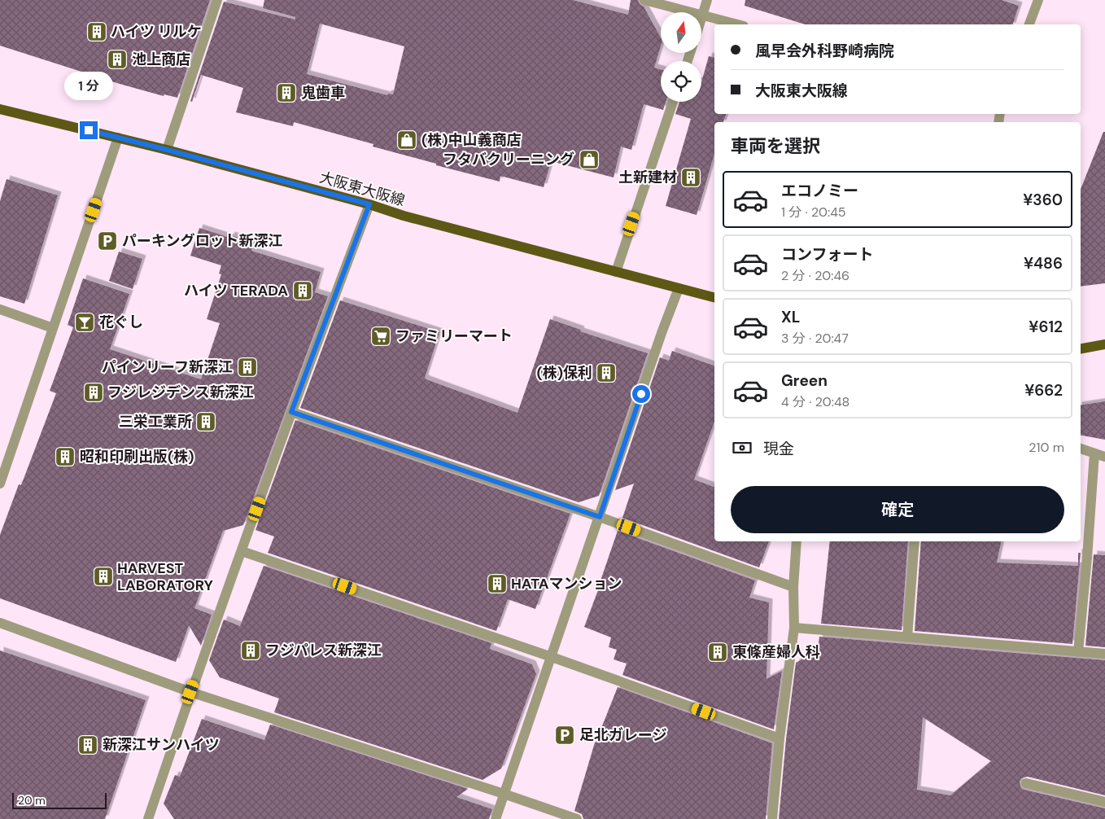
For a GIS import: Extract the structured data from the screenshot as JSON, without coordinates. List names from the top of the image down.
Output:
{
  "streets": {
    "main road": ["大阪東大阪線"]
  },
  "places": {
    "building": [
      "ハイツ リルケ",
      "池上商店",
      "鬼歯車",
      "土新建材",
      "ハイツ TERADA",
      "パインリーフ新深江",
      "(株)保利",
      "フジレジデンス新深江",
      "三栄工業所",
      "昭和印刷出版(株)",
      "HARVEST LABORATORY",
      "HATAマンション",
      "フジパレス新深江",
      "東條産婦人科",
      "新深江サンハイツ"
    ],
    "shop": ["(株)中山義商店", "フタバクリーニング"],
    "parking": ["パーキングロット新深江", "足北ガレージ"],
    "bar": ["花ぐし"],
    "supermarket": ["ファミリーマート"]
  },
  "scale_bar": "20 m",
  "north": "top",
  "page": {
    "banner": ["風早会外科野崎病院", "大阪東大阪線"],
    "bubble": "1 分",
    "heading": "車両を選択",
    "list": [
      {
        "name": "エコノミー",
        "note": "1 分 · 20:45",
        "value": "¥360"
      },
      {
        "name": "コンフォート",
        "note": "2 分 · 20:46",
        "value": "¥486"
      },
      {
        "name": "XL",
        "note": "3 分 · 20:47",
        "value": "¥612"
      },
      {
        "name": "Green",
        "note": "4 分 · 20:48",
        "value": "¥662"
      }
    ],
    "pay": ["現金", "210 m"],
    "buttons": "確定",
    "scale": "20 m"
  }
}
